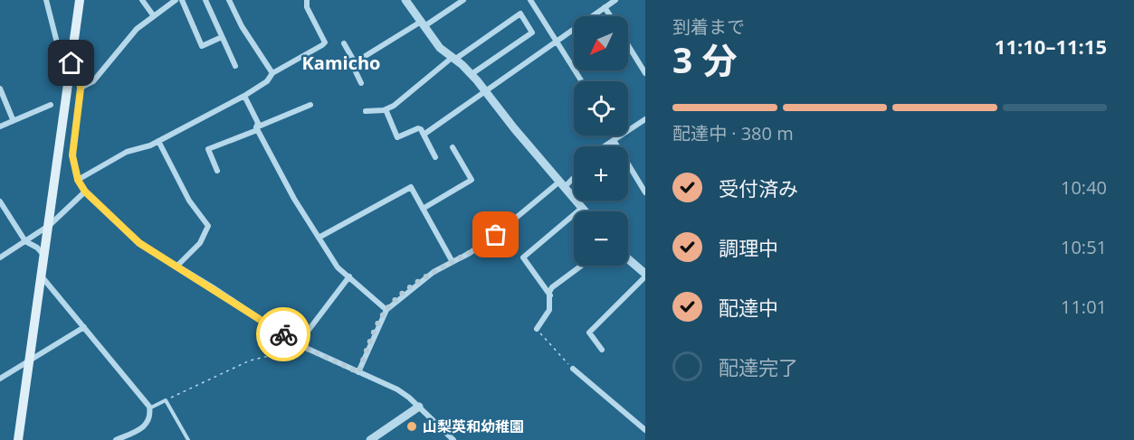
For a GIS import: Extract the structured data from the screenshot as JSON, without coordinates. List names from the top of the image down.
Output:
{
  "districts": ["Kamicho"],
  "places": ["山梨英和幼稚園"],
  "north": "bottom left",
  "page": {
    "heading": ["3 分", "到着まで", "11:10–11:15"],
    "map_buttons": ["+", "−"],
    "bar": "配達中 · 380 m",
    "list": [
      ["受付済み", "10:40"],
      ["調理中", "10:51"],
      ["配達中", "11:01"],
      "配達完了"
    ]
  }
}
